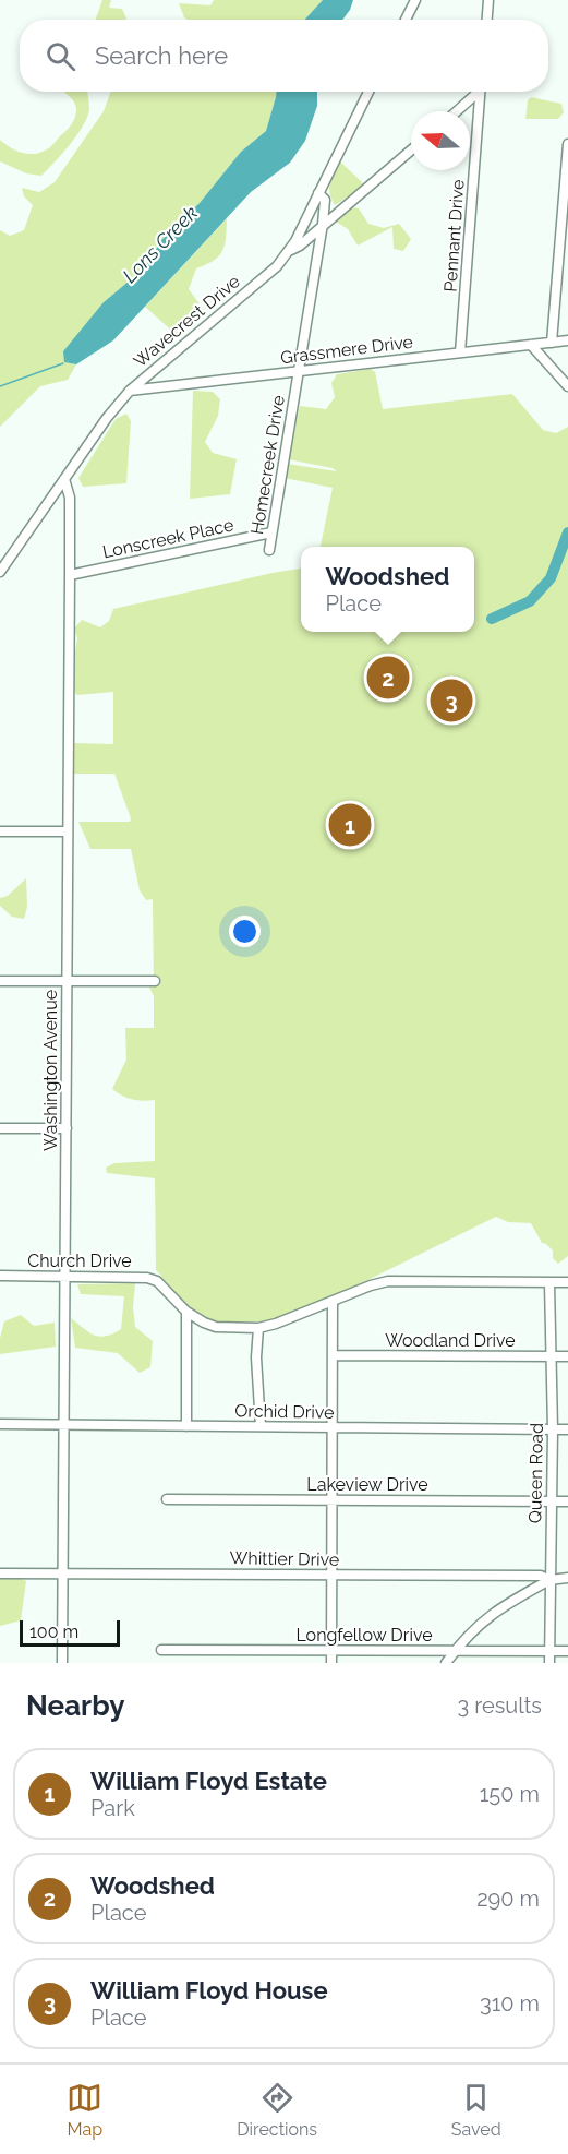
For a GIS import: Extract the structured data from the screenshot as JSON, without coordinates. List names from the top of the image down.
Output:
{
  "streets": {
    "street": [
      "Pennant Drive",
      "Wavecrest Drive",
      "Grassmere Drive",
      "Homecreek Drive",
      "Lonscreek Place",
      "Washington Avenue",
      "Church Drive",
      "Woodland Drive",
      "Orchid Drive",
      "Queen Road",
      "Lakeview Drive",
      "Whittier Drive",
      "Longfellow Drive"
    ]
  },
  "crossings": [
    ["Pennant Drive", "Grassmere Drive"],
    ["Wavecrest Drive", "Grassmere Drive"],
    ["Wavecrest Drive", "Homecreek Drive"],
    ["Wavecrest Drive", "Washington Avenue"],
    ["Grassmere Drive", "Homecreek Drive"],
    ["Homecreek Drive", "Lonscreek Place"],
    ["Lonscreek Place", "Washington Avenue"],
    ["Washington Avenue", "Church Drive"],
    ["Washington Avenue", "Orchid Drive"],
    ["Washington Avenue", "Whittier Drive"],
    ["Church Drive", "Queen Road"],
    ["Woodland Drive", "Queen Road"],
    ["Orchid Drive", "Queen Road"],
    ["Queen Road", "Lakeview Drive"],
    ["Queen Road", "Whittier Drive"],
    ["Queen Road", "Longfellow Drive"]
  ],
  "water": ["Lons Creek"],
  "scale_bar": "100 m",
  "north": "left",
  "page": {
    "search": "Search here",
    "popup": ["Woodshed", "Place"],
    "pins": ["2", "3", "1"],
    "scale": "100 m",
    "heading": ["Nearby", "3 results"],
    "list": [
      {
        "mark": "1",
        "name": "William Floyd Estate",
        "note": "Park",
        "value": "150 m"
      },
      {
        "mark": "2",
        "name": "Woodshed",
        "note": "Place",
        "value": "290 m"
      },
      {
        "mark": "3",
        "name": "William Floyd House",
        "note": "Place",
        "value": "310 m"
      }
    ],
    "nav": ["Map", "Directions", "Saved"]
  }
}
